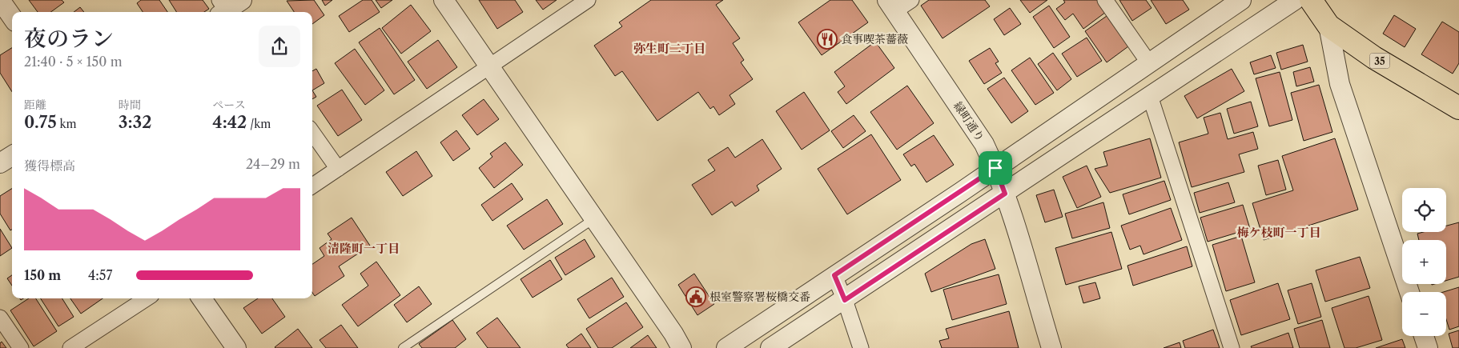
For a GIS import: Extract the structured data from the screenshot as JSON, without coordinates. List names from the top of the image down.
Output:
{
  "streets": {
    "main road": ["35"],
    "street": ["緑町通り"]
  },
  "districts": ["弥生町二丁目", "梅ケ枝町一丁目", "清隆町一丁目"],
  "places": {
    "restaurant": ["食事喫茶薔薇"],
    "public building": ["根室警察署桜橋交番"]
  },
  "page": {
    "heading": ["夜のラン", "21:40 · 5 × 150 m"],
    "stats": [
      ["距離", "0.75 km"],
      ["時間", "3:32"],
      ["ペース", "4:42 /km"]
    ],
    "chart": ["獲得標高", "24–29 m"],
    "map_buttons": ["+", "−"],
    "list": [
      {
        "name": "150 m",
        "note": "4:57"
      }
    ]
  }
}
